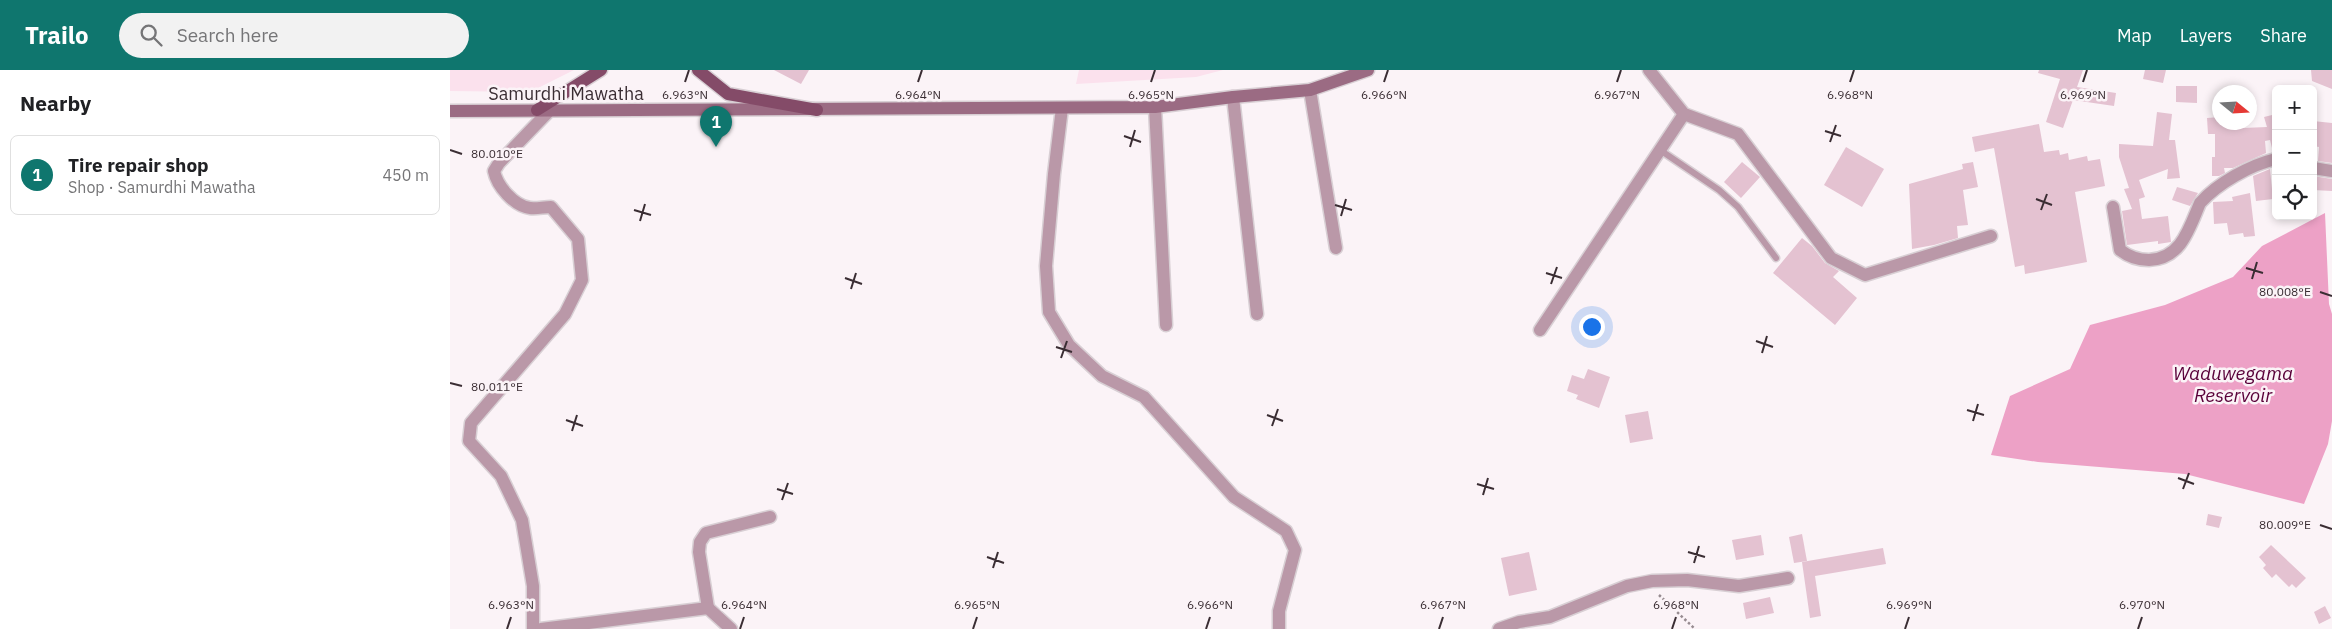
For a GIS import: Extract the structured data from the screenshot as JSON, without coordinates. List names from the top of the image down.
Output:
{
  "streets": {
    "main road": ["Samurdhi Mawatha"]
  },
  "water": ["Waduwegama Reservoir"],
  "north": "right",
  "page": {
    "header": "Trailo",
    "search": "Search here",
    "nav": ["Map", "Layers", "Share"],
    "heading": "Nearby",
    "map_buttons": ["+", "−"],
    "pins": "1",
    "list": [
      {
        "mark": "1",
        "name": "Tire repair shop",
        "note": "Shop · Samurdhi Mawatha",
        "value": "450 m"
      }
    ]
  },
  "coordinates": [
    "6.963°N",
    "6.964°N",
    "6.965°N",
    "6.966°N",
    "6.967°N",
    "6.968°N",
    "6.969°N",
    "80.010°E",
    "80.008°E",
    "80.011°E",
    "80.009°E",
    "6.970°N"
  ]
}
